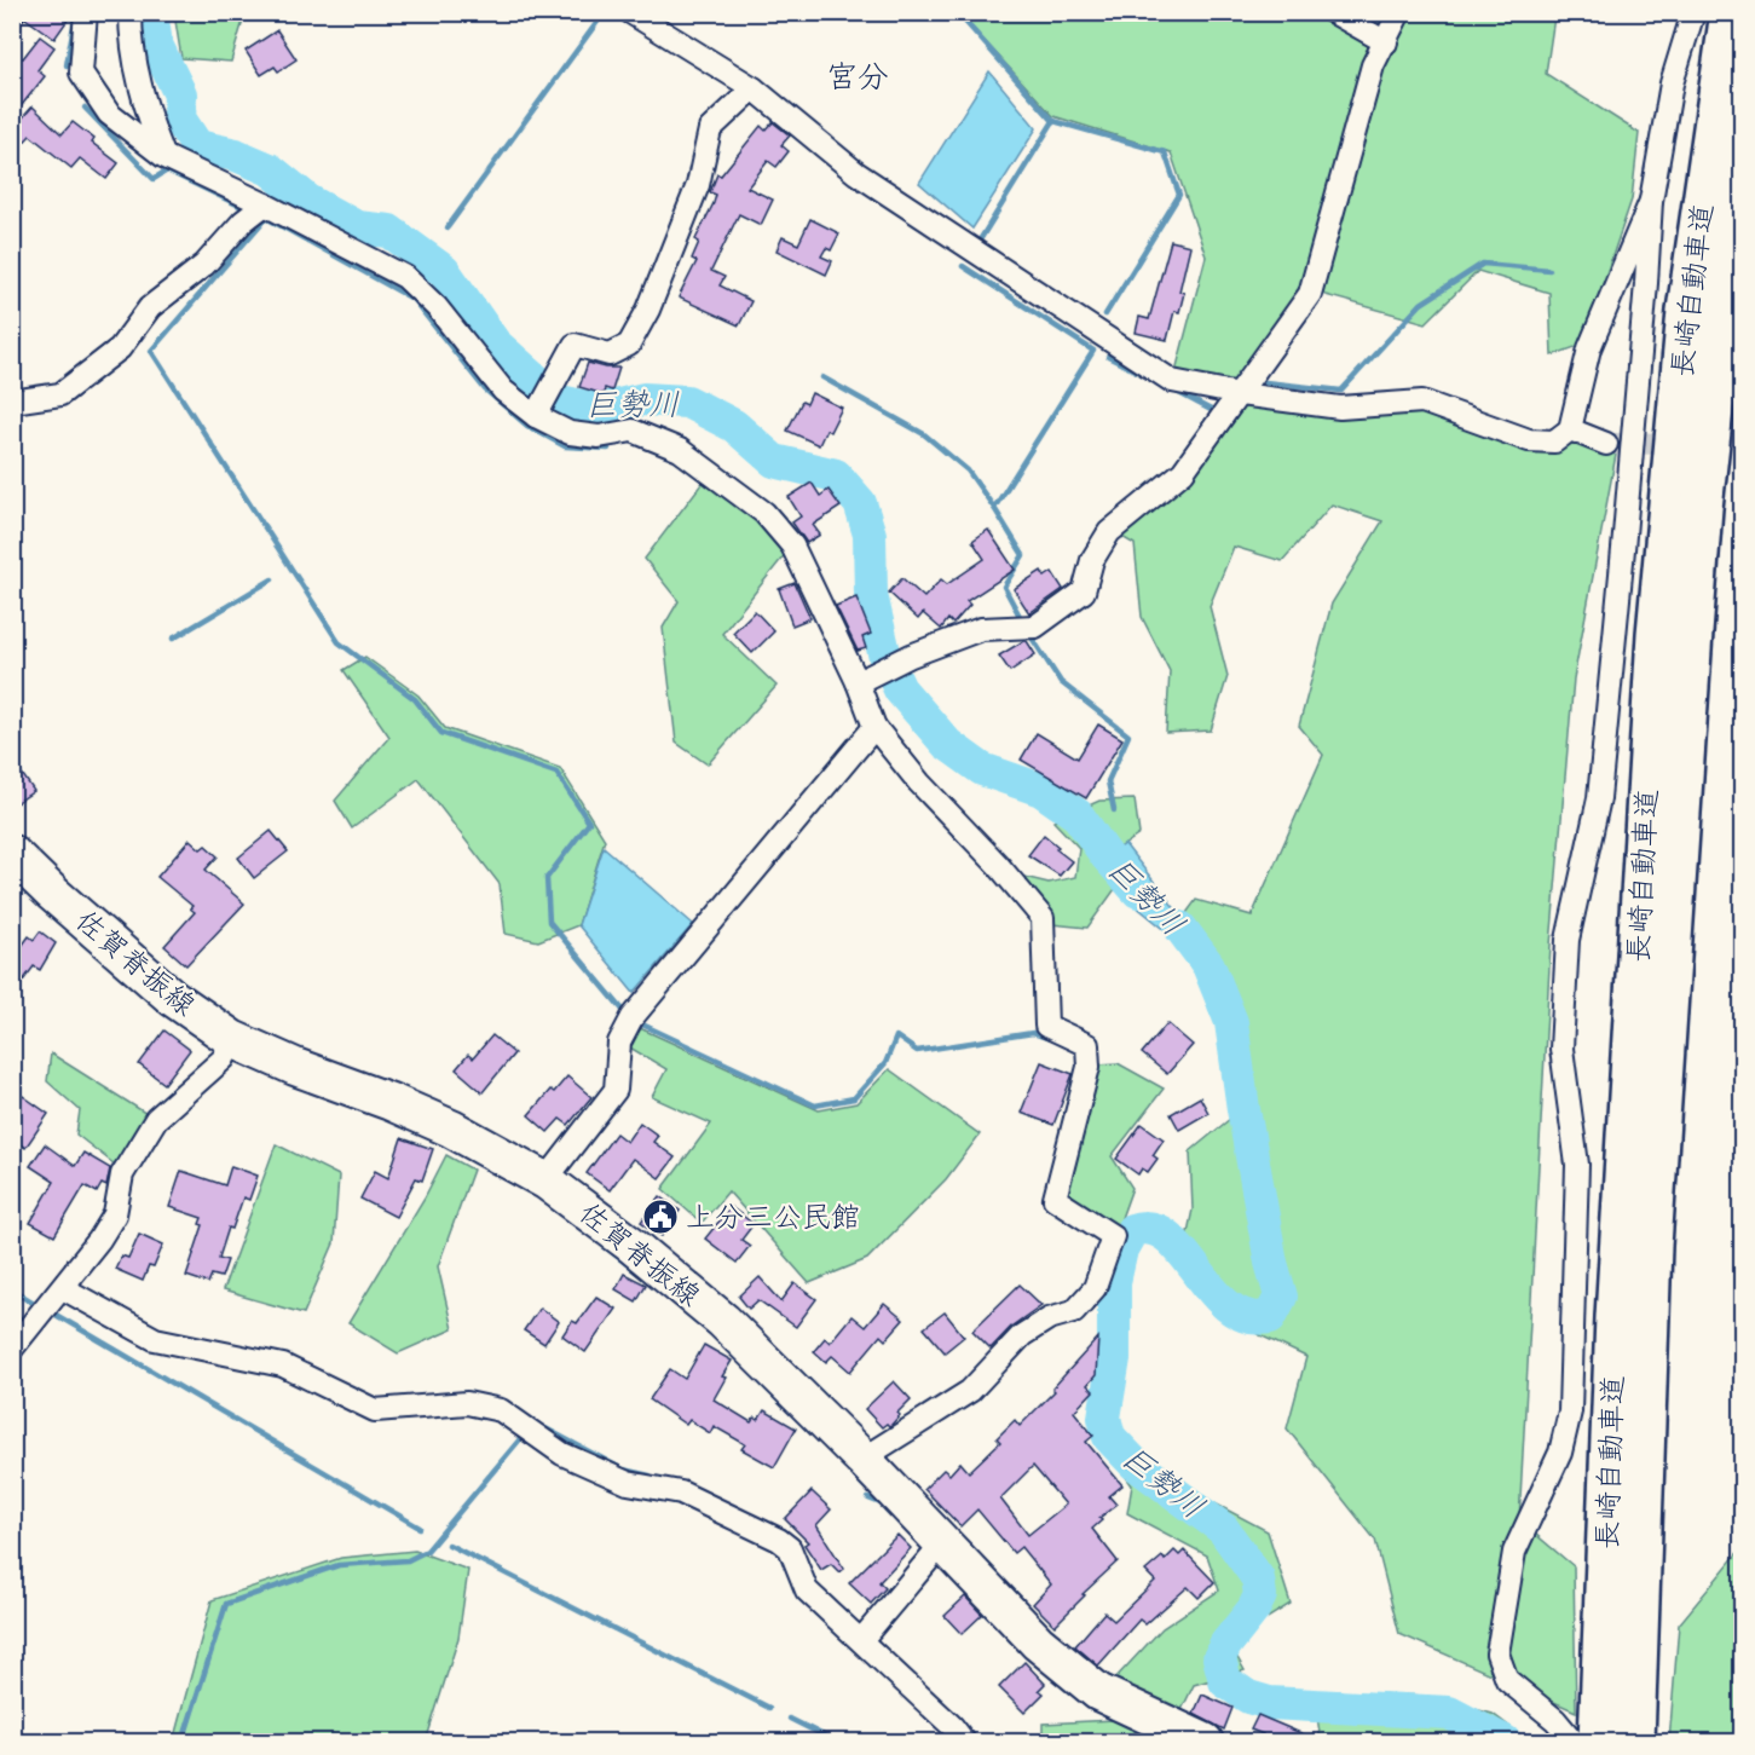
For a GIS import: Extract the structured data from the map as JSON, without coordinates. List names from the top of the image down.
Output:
{
  "streets": {
    "highway": ["長崎自動車道"],
    "main road": ["佐賀脊振線"]
  },
  "districts": ["宮分"],
  "water": ["巨勢川"],
  "places": {
    "public building": ["上分三公民館"]
  }
}
